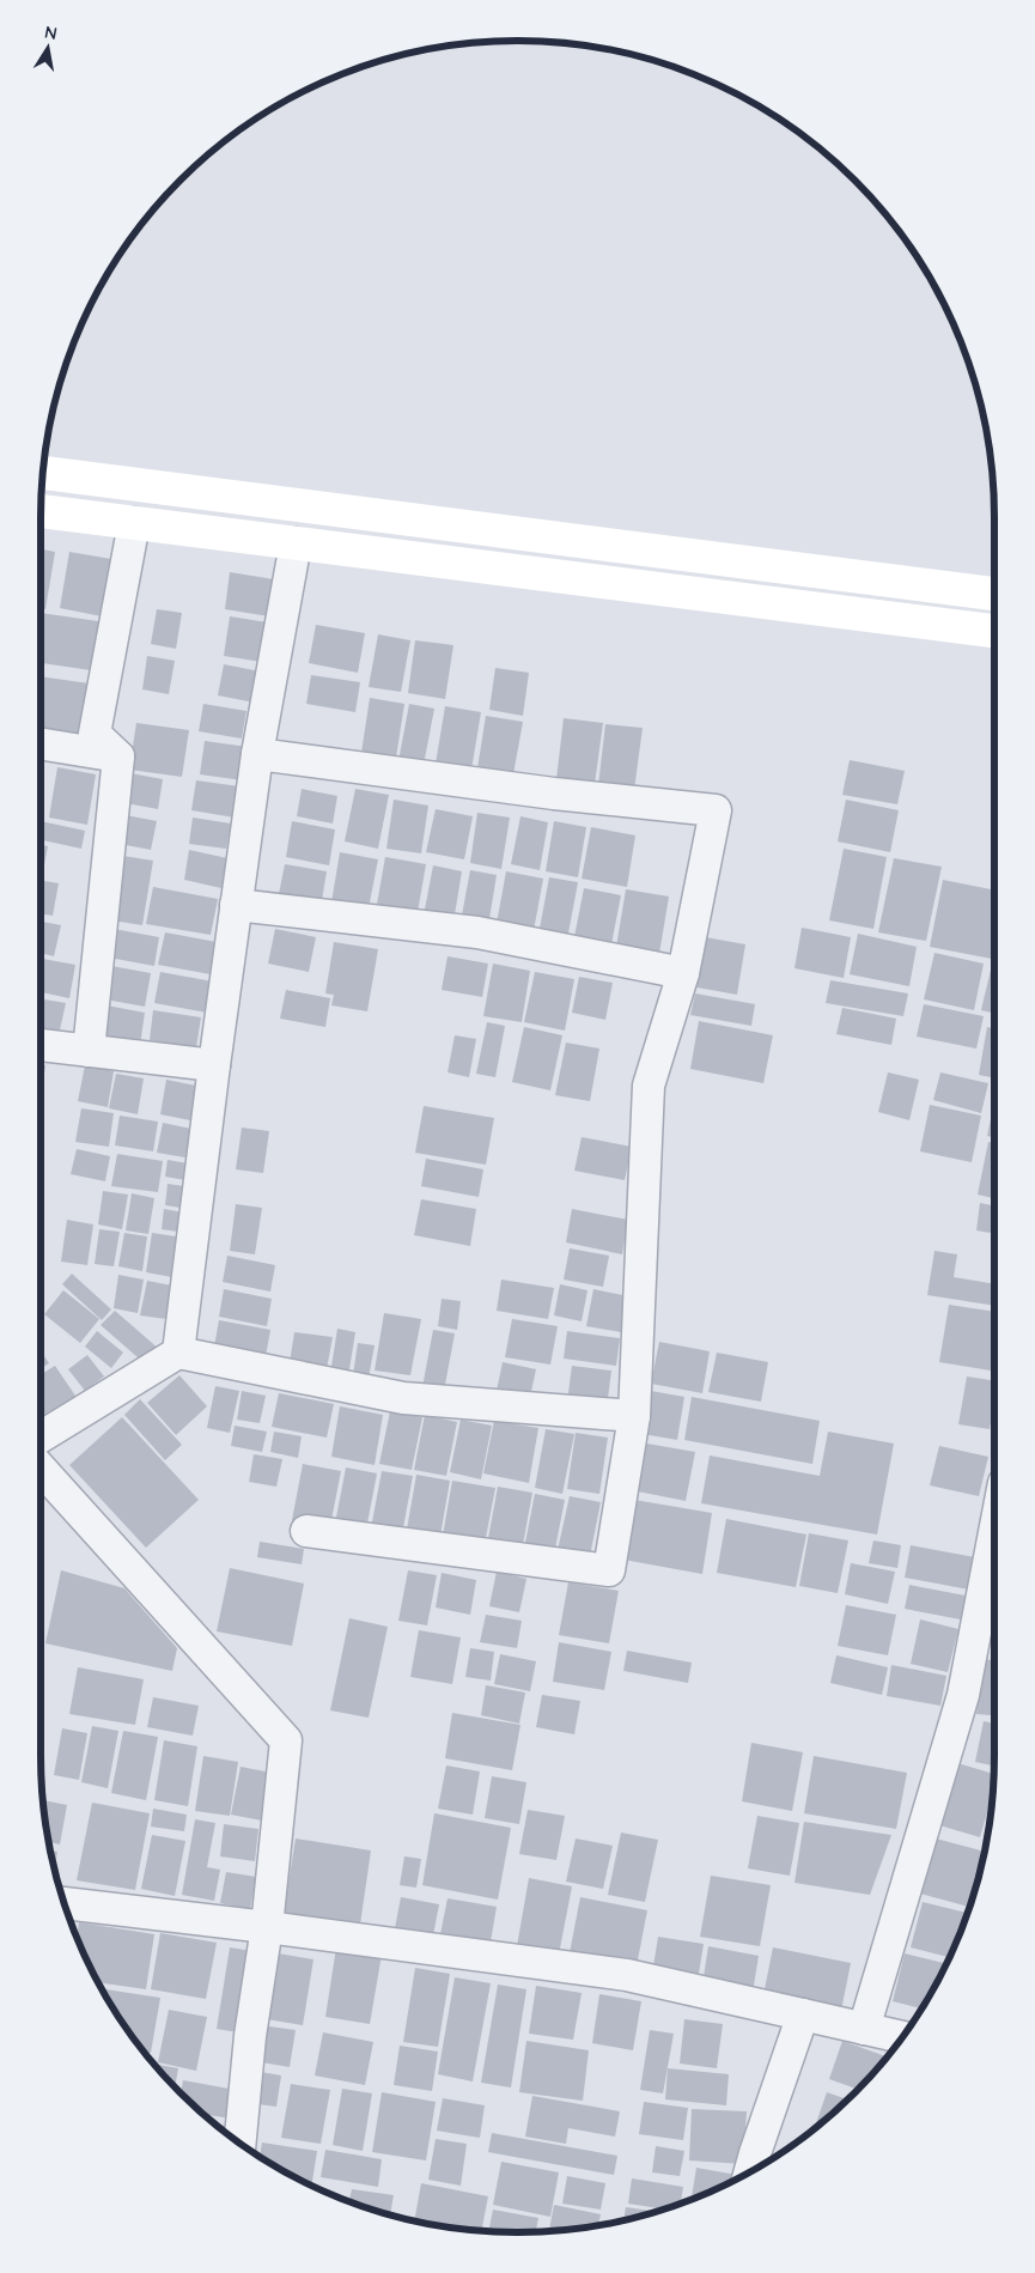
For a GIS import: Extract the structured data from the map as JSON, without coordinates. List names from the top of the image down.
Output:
{
  "north": "top"
}
